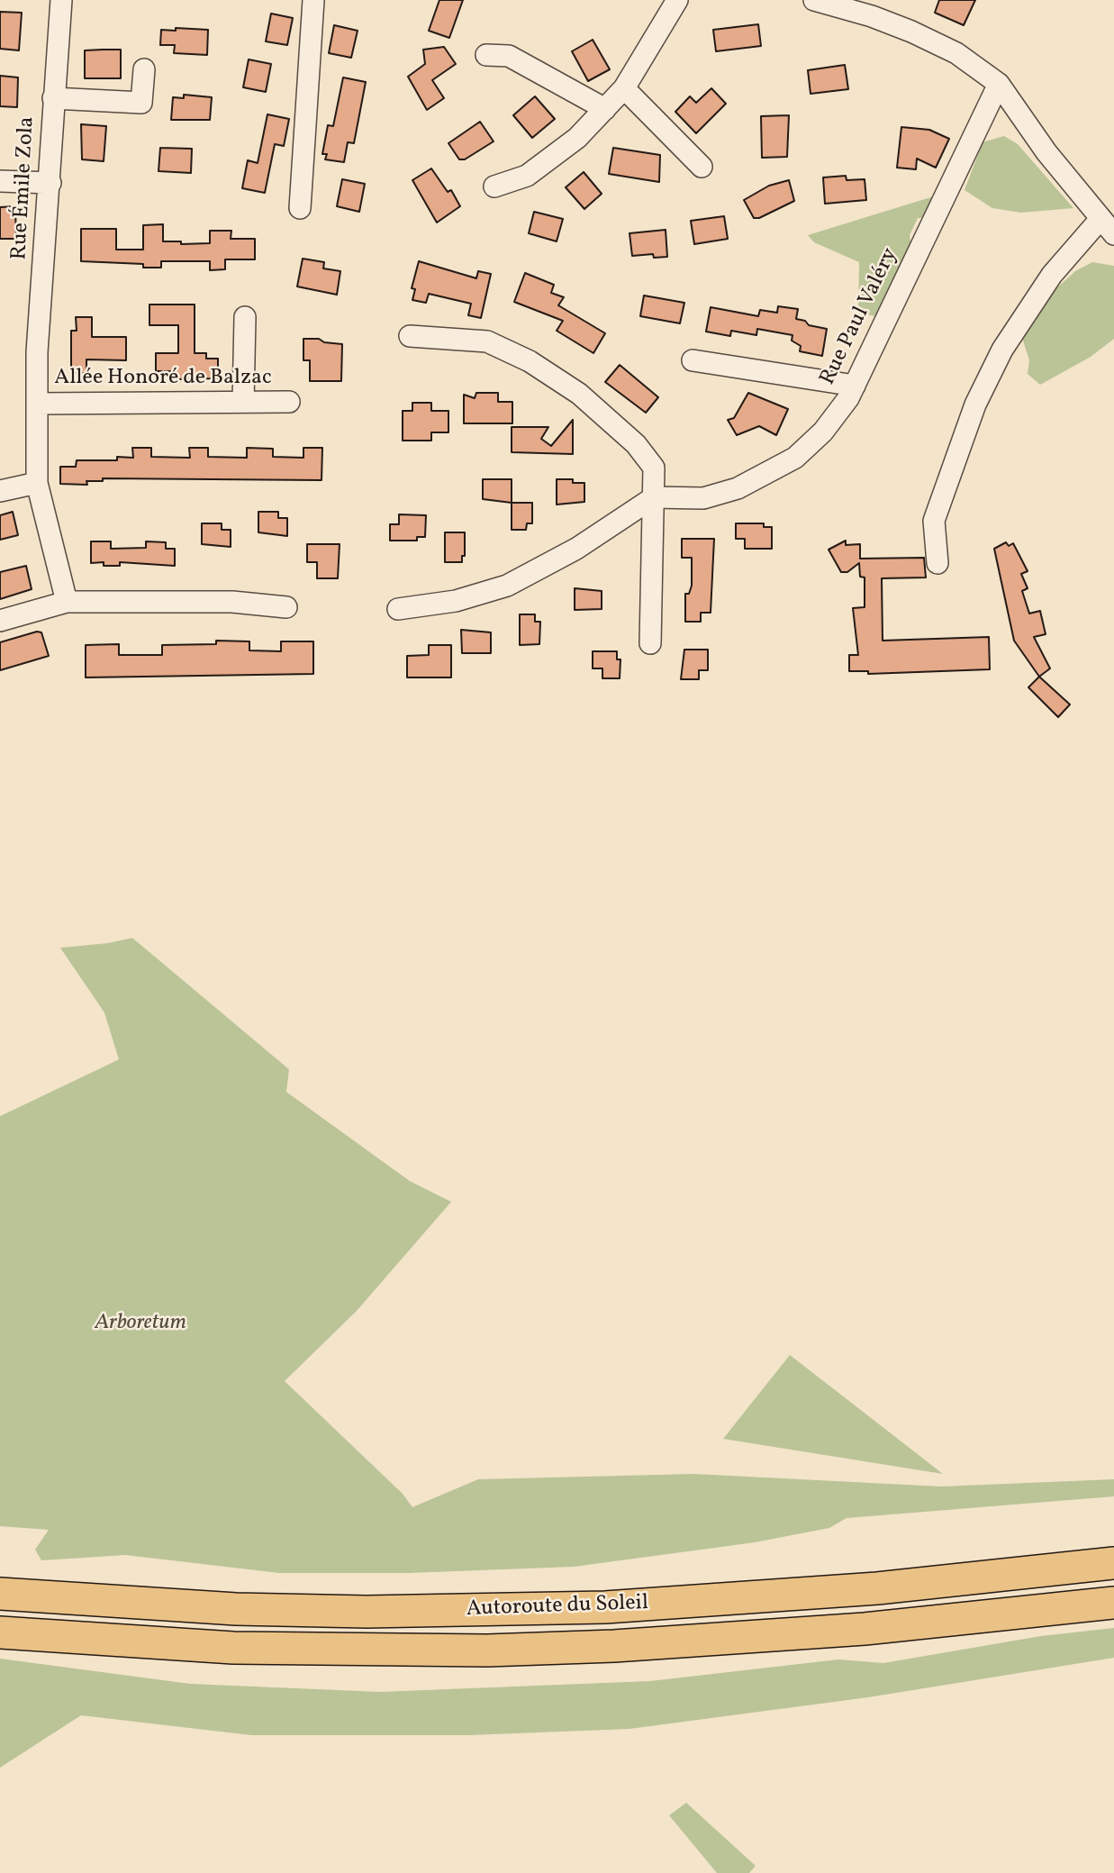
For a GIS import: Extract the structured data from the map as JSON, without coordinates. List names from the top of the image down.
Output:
{
  "streets": {
    "highway": ["Autoroute du Soleil"],
    "street": ["Rue Émile Zola", "Rue Paul Valéry", "Allée Honoré de Balzac"]
  },
  "crossings": [
    ["Rue Émile Zola", "Allée Honoré de Balzac"]
  ],
  "parks": ["Arboretum"]
}
